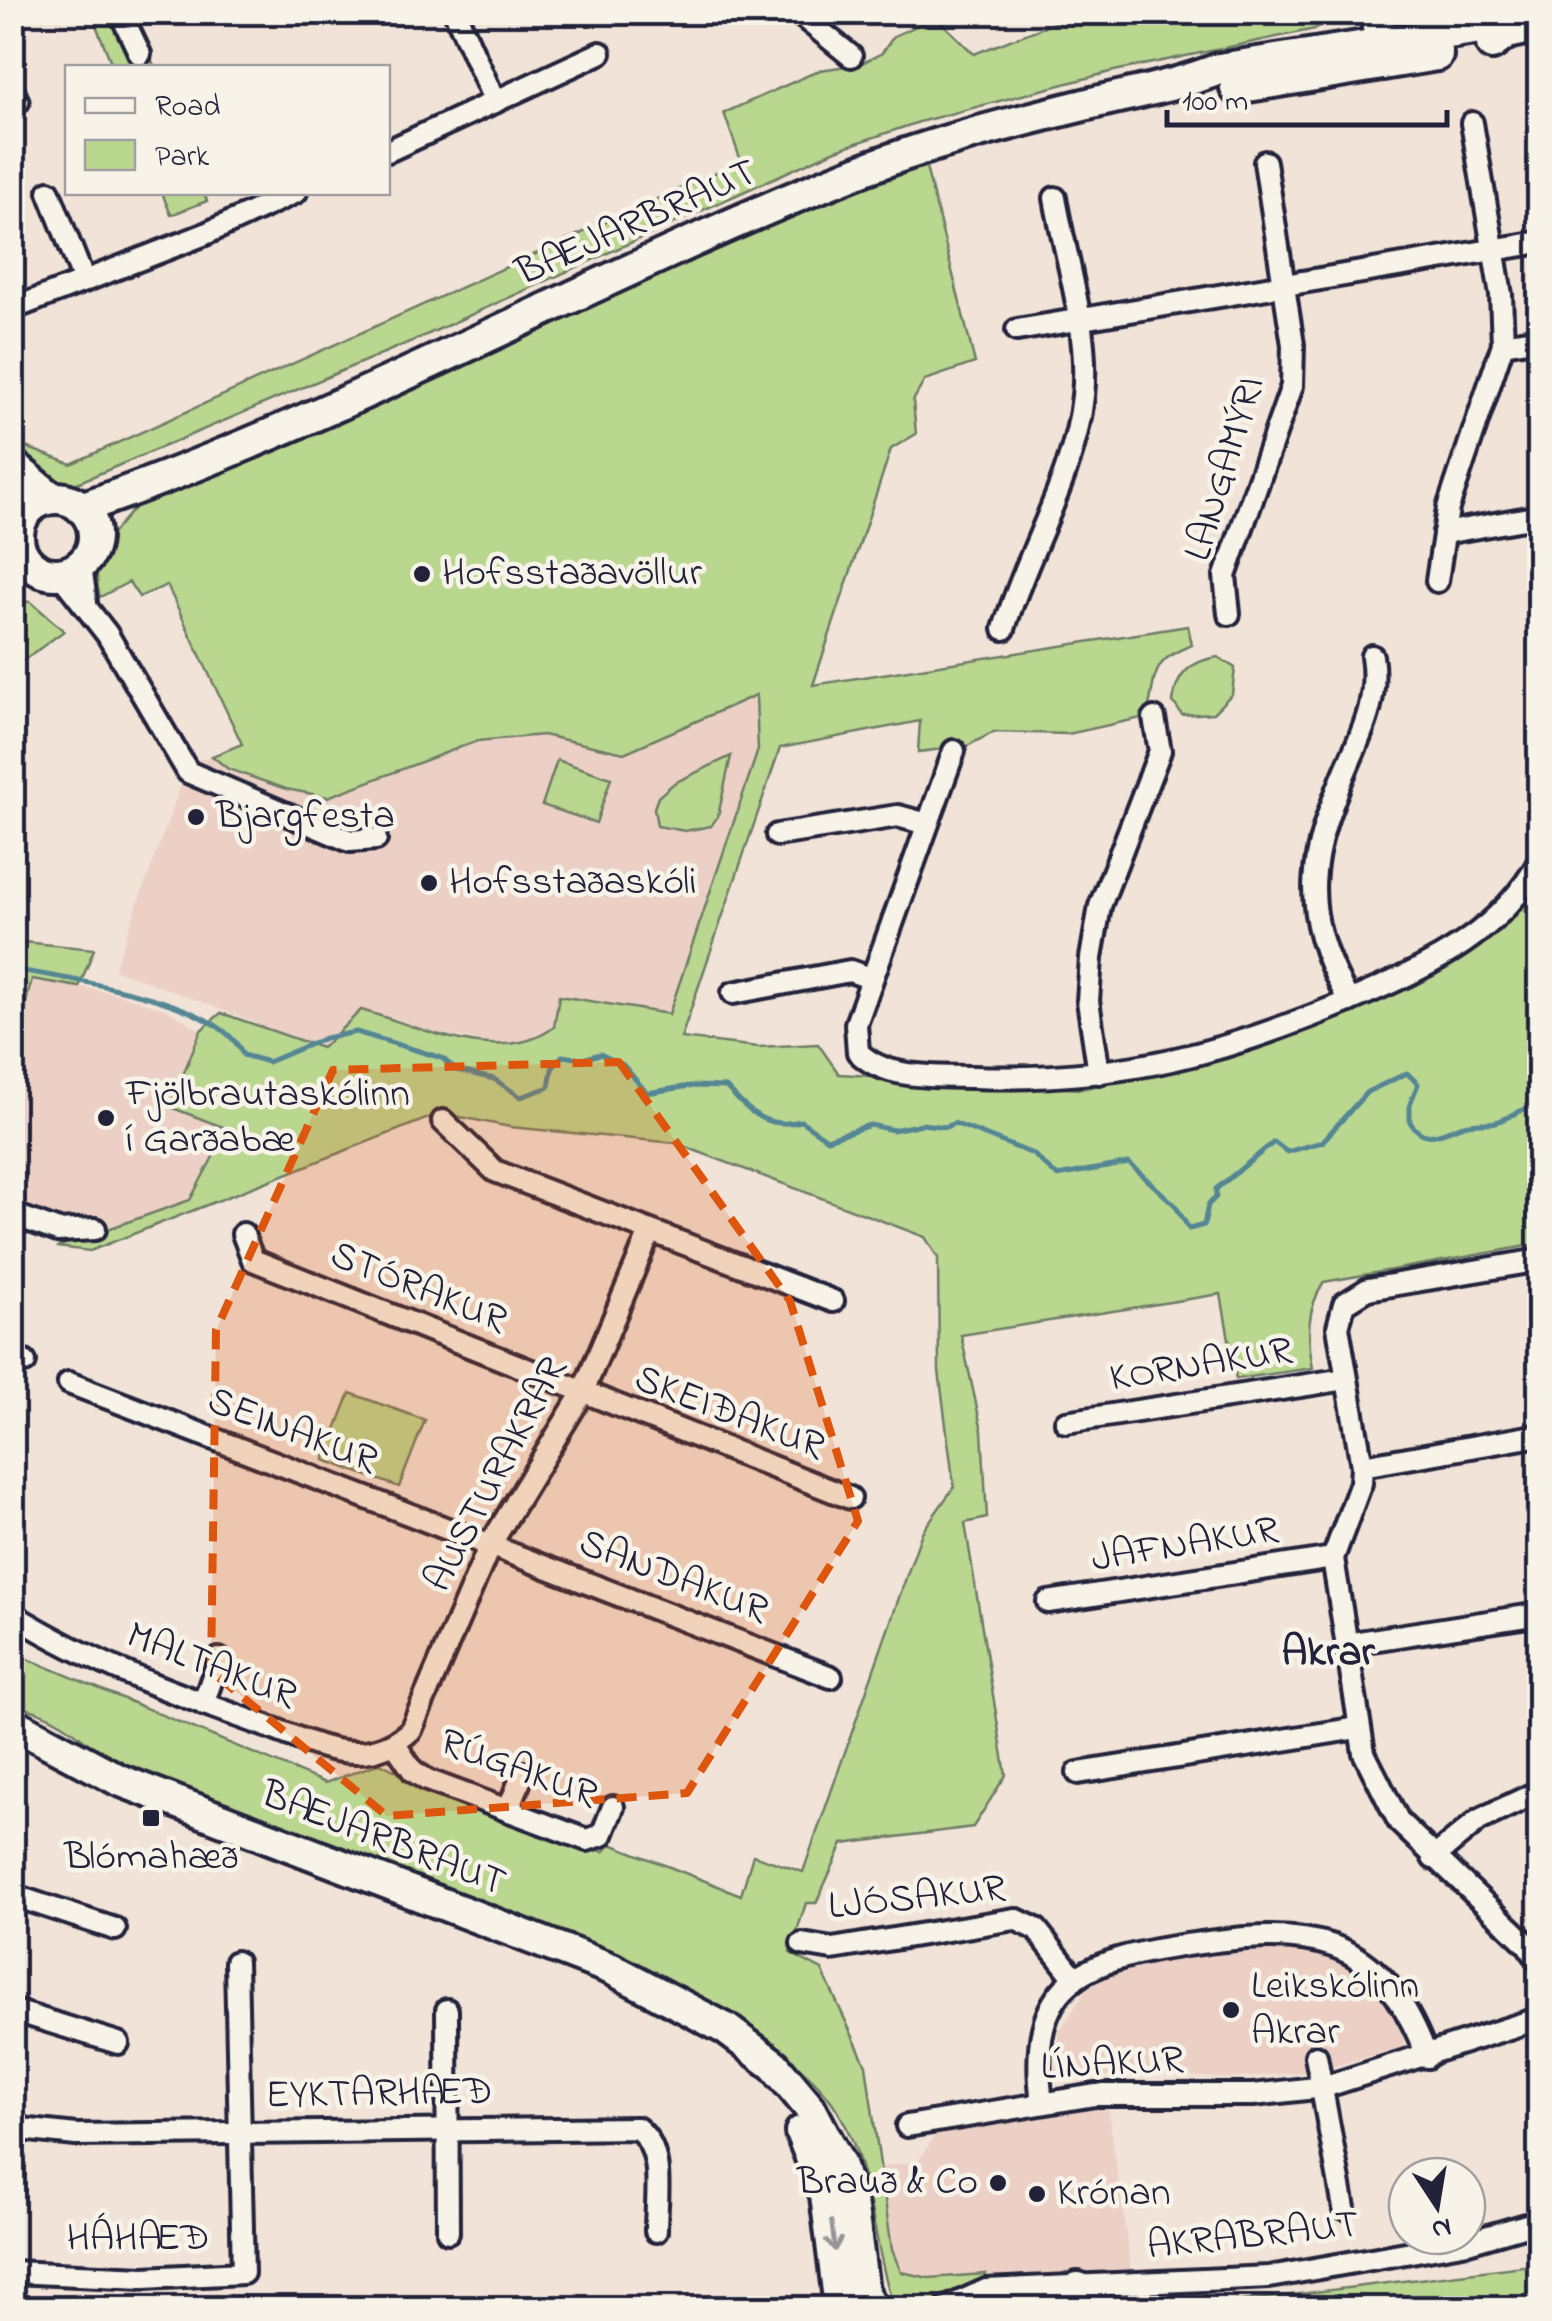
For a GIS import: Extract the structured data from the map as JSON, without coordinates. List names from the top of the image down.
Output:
{
  "streets": {
    "street": [
      "BÆJARBRAUT",
      "LANGAMÝRI",
      "STÓRAKUR",
      "KORNAKUR",
      "SKEIÐAKUR",
      "SEINAKUR",
      "AUSTURAKRAR",
      "JAFNAKUR",
      "SANDAKUR",
      "MALTAKUR",
      "RÚGAKUR",
      "LJÓSAKUR",
      "LÍNAKUR",
      "EYKTARHÆÐ",
      "AKRABRAUT",
      "HÁHÆÐ"
    ]
  },
  "crossings": [
    ["STÓRAKUR", "SKEIÐAKUR"],
    ["STÓRAKUR", "AUSTURAKRAR"],
    ["SKEIÐAKUR", "AUSTURAKRAR"],
    ["SEINAKUR", "AUSTURAKRAR"],
    ["SEINAKUR", "SANDAKUR"],
    ["AUSTURAKRAR", "SANDAKUR"],
    ["AUSTURAKRAR", "MALTAKUR"],
    ["AUSTURAKRAR", "RÚGAKUR"],
    ["MALTAKUR", "RÚGAKUR"],
    ["EYKTARHÆÐ", "HÁHÆÐ"]
  ],
  "districts": ["Akrar"],
  "places": {
    "other": [
      "Hofsstaðavöllur",
      "Bjargfesta",
      "Hofsstaðaskóli",
      "Fjölbrautaskólinn í Garðabæ",
      "Leikskólinn Akrar",
      "Brauð & Co",
      "Krónan"
    ],
    "transit": ["Blómahæð"]
  },
  "legend": ["Road", "Park"],
  "scale_bar": "100 m",
  "north": "bottom"
}
